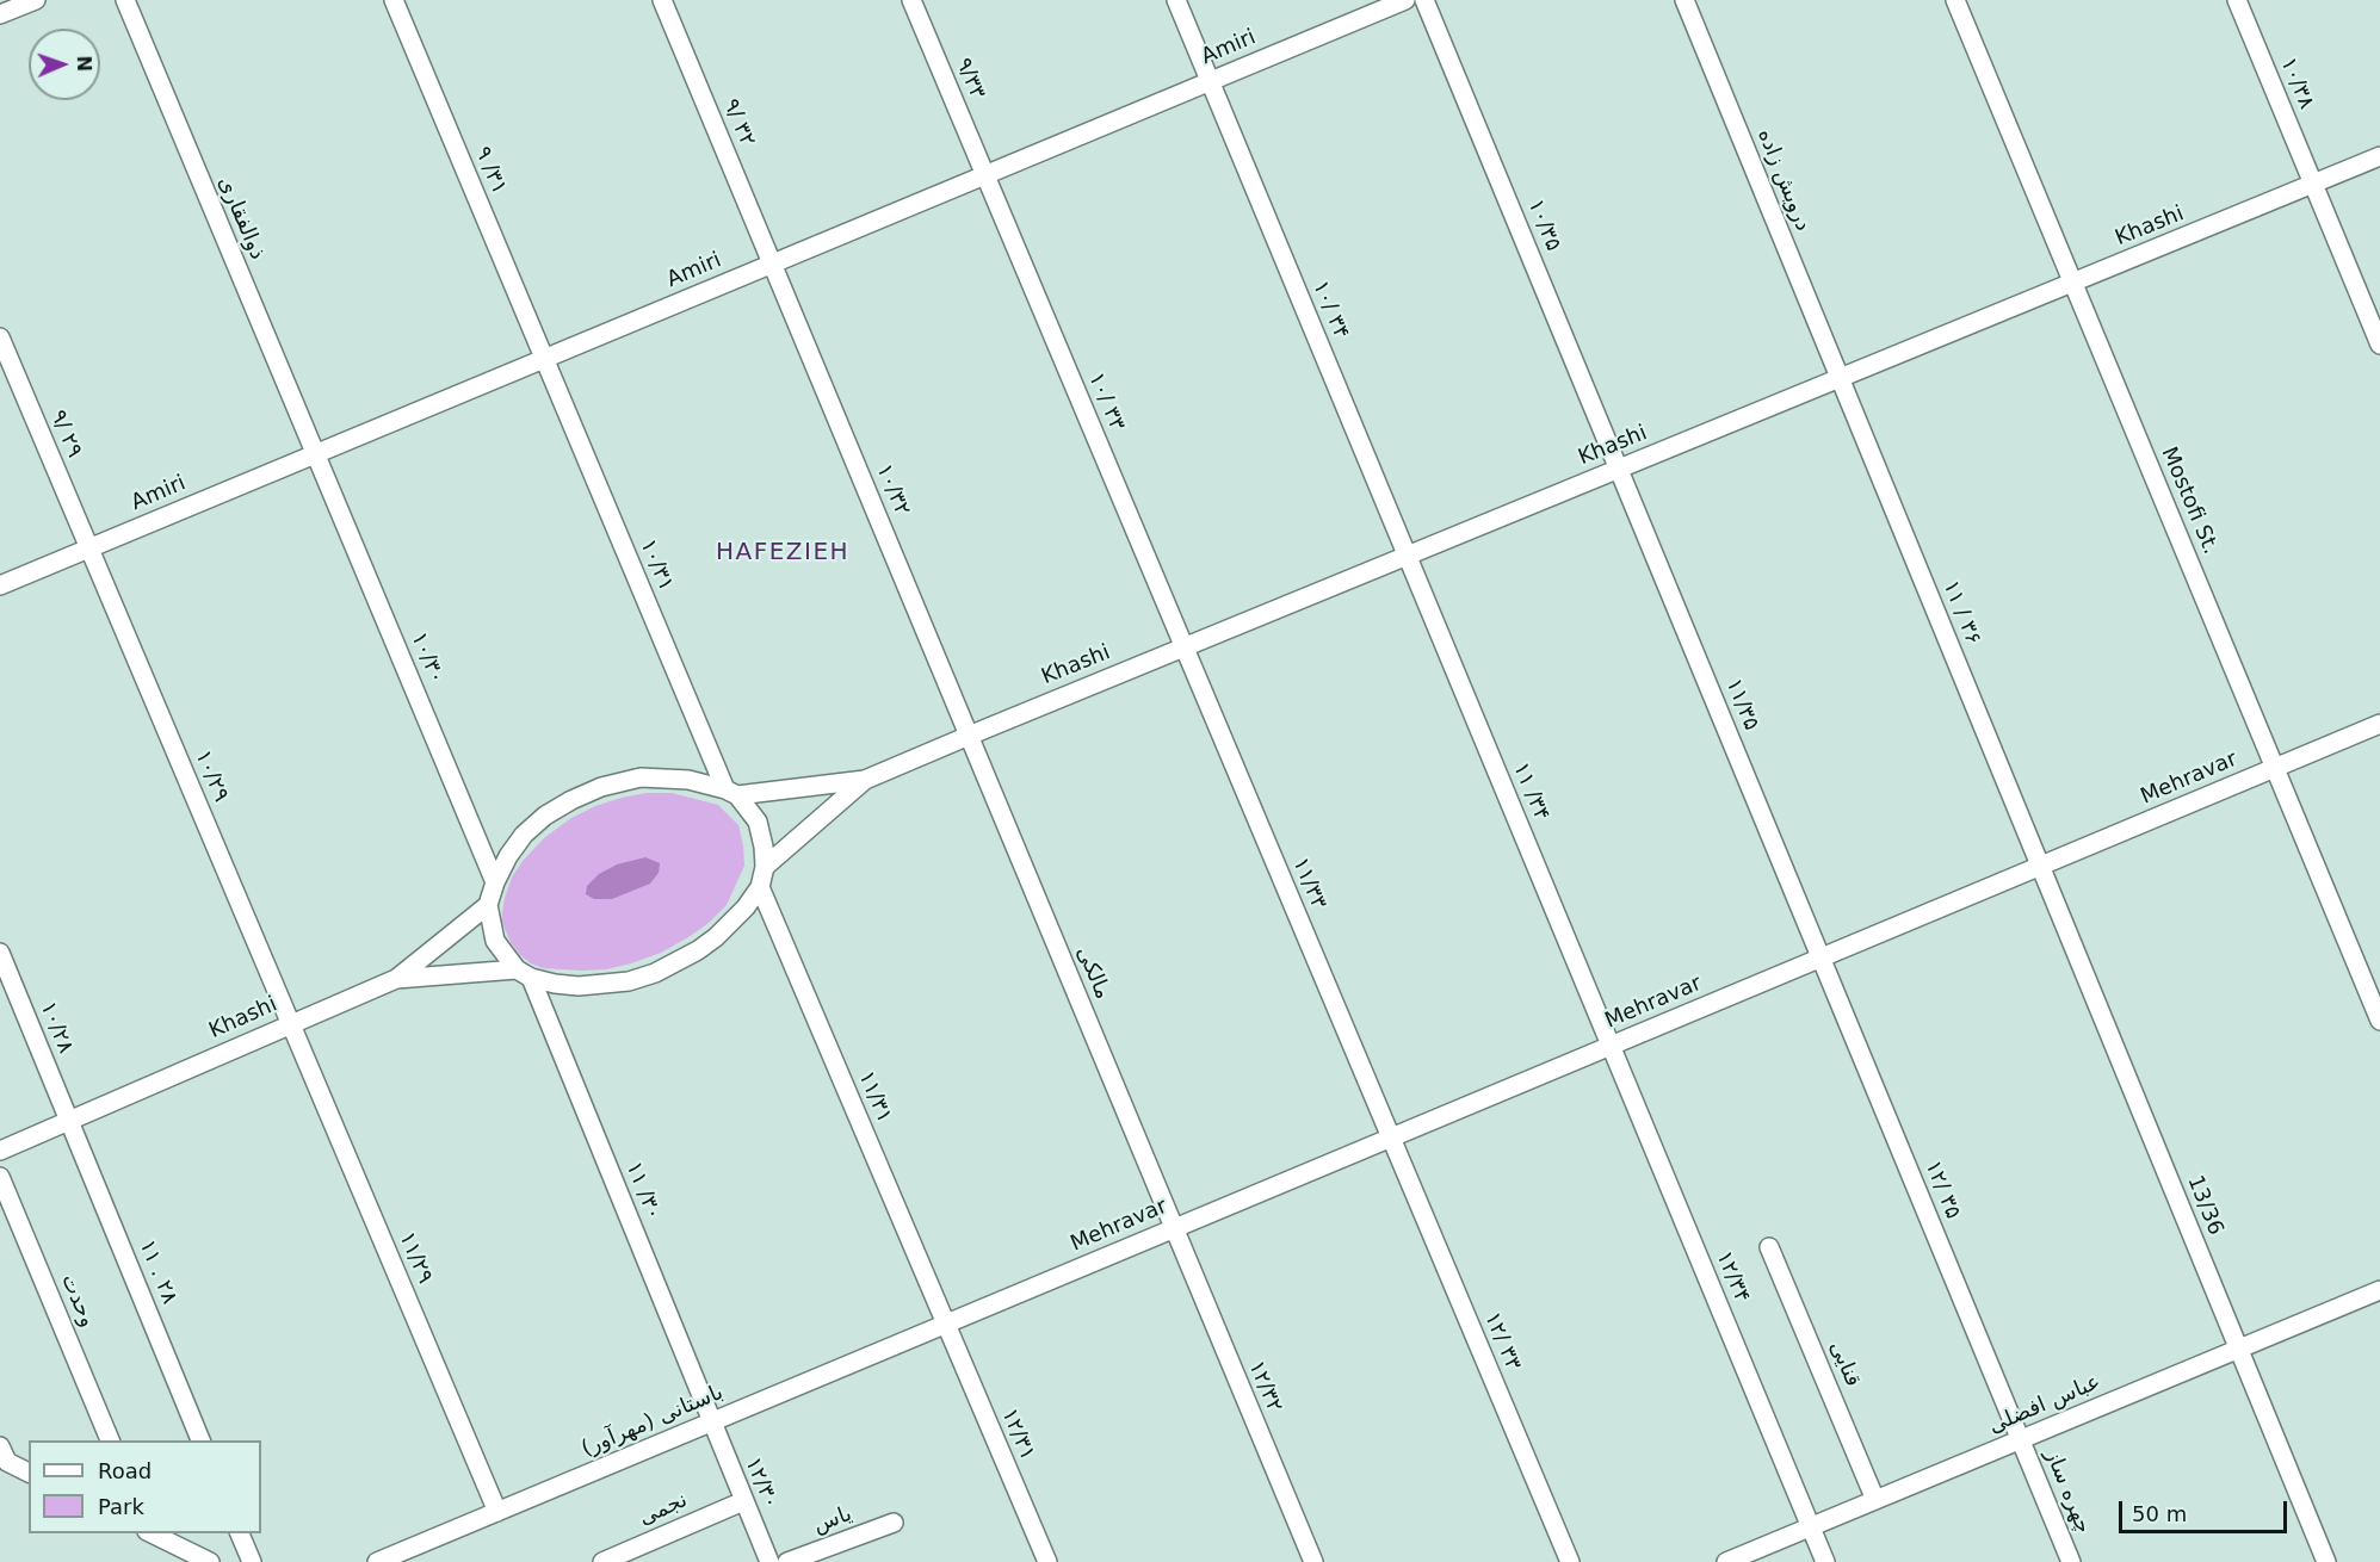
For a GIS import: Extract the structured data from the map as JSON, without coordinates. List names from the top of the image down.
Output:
{
  "streets": {
    "street": [
      "Amiri",
      "۹/۳۳",
      "۱۰/۳۸",
      "۹/ ۳۲",
      "۹ /۳۱",
      "درویش زاده",
      "ذوالفقاری",
      "۱۰/۳۵",
      "Khashi",
      "۱۰/ ۳۴",
      "۱۰/ ۳۳",
      "۹/ ۲۹",
      "۱۰/۳۲",
      "Mostofi St.",
      "۱۰/۳۱",
      "۱۱ / ۳۶",
      "۱۰/۳۰",
      "۱۱/۳۵",
      "۱۰/۲۹",
      "Mehravar",
      "۱۱ /۳۴",
      "۱۱/۳۳",
      "مالکی",
      "۱۰/۲۸",
      "۱۱/۳۱",
      "۱۲/ ۳۵",
      "۱۱ /۳۰",
      "13/36",
      "۱۱/۲۹",
      "۱۱ . ۲۸",
      "۱۲/۳۴",
      "وحدت",
      "۱۲/ ۳۳",
      "قنایی",
      "۱۲/۳۲",
      "عباس افضلی",
      "باستانی (مهرآور)",
      "۱۲/۳۱",
      "۱۲/۳۰",
      "چهره ساز",
      "نجمی",
      "یاس"
    ]
  },
  "crossings": [
    ["Amiri", "۹/۳۳"],
    ["Amiri", "۹/ ۳۲"],
    ["Amiri", "۹ /۳۱"],
    ["Amiri", "ذوالفقاری"],
    ["Amiri", "۱۰/ ۳۴"],
    ["Amiri", "۱۰/ ۳۳"],
    ["Amiri", "۹/ ۲۹"],
    ["Amiri", "۱۰/۳۲"],
    ["Amiri", "۱۰/۳۱"],
    ["Amiri", "۱۰/۳۰"],
    ["Amiri", "۱۰/۲۹"],
    ["۹/۳۳", "۱۰/ ۳۳"],
    ["۱۰/۳۸", "Khashi"],
    ["۹/ ۳۲", "۱۰/۳۲"],
    ["۹ /۳۱", "۱۰/۳۱"],
    ["درویش زاده", "Khashi"],
    ["درویش زاده", "۱۱ / ۳۶"],
    ["ذوالفقاری", "۱۰/۳۰"],
    ["۱۰/۳۵", "Khashi"],
    ["۱۰/۳۵", "۱۱/۳۵"],
    ["Khashi", "۱۰/ ۳۴"],
    ["Khashi", "۱۰/ ۳۳"],
    ["Khashi", "۱۰/۳۲"],
    ["Khashi", "Mostofi St."],
    ["Khashi", "۱۰/۳۱"],
    ["Khashi", "۱۱ / ۳۶"],
    ["Khashi", "۱۰/۳۰"],
    ["Khashi", "۱۱/۳۵"],
    ["Khashi", "۱۰/۲۹"],
    ["Khashi", "۱۱ /۳۴"],
    ["Khashi", "۱۱/۳۳"],
    ["Khashi", "مالکی"],
    ["Khashi", "۱۰/۲۸"],
    ["Khashi", "۱۱/۳۱"],
    ["Khashi", "۱۱ /۳۰"],
    ["Khashi", "۱۱/۲۹"],
    ["Khashi", "۱۱ . ۲۸"],
    ["۱۰/ ۳۴", "۱۱ /۳۴"],
    ["۱۰/ ۳۳", "۱۱/۳۳"],
    ["۹/ ۲۹", "۱۰/۲۹"],
    ["۱۰/۳۲", "مالکی"],
    ["Mostofi St.", "Mehravar"],
    ["۱۰/۳۱", "۱۰/۳۰"],
    ["۱۰/۳۱", "۱۱/۳۱"],
    ["۱۰/۳۱", "۱۱ /۳۰"],
    ["۱۱ / ۳۶", "Mehravar"],
    ["۱۱ / ۳۶", "13/36"],
    ["۱۰/۳۰", "۱۱/۳۱"],
    ["۱۰/۳۰", "۱۱ /۳۰"],
    ["۱۱/۳۵", "Mehravar"],
    ["۱۱/۳۵", "۱۲/ ۳۵"],
    ["۱۰/۲۹", "۱۱/۲۹"],
    ["Mehravar", "۱۱ /۳۴"],
    ["Mehravar", "۱۱/۳۳"],
    ["Mehravar", "مالکی"],
    ["Mehravar", "۱۱/۳۱"],
    ["Mehravar", "۱۲/ ۳۵"],
    ["Mehravar", "13/36"],
    ["Mehravar", "۱۲/۳۴"],
    ["Mehravar", "۱۲/ ۳۳"],
    ["Mehravar", "۱۲/۳۲"],
    ["Mehravar", "باستانی (مهرآور)"],
    ["Mehravar", "۱۲/۳۱"],
    ["۱۱ /۳۴", "۱۲/۳۴"],
    ["۱۱/۳۳", "۱۲/ ۳۳"],
    ["مالکی", "۱۲/۳۲"],
    ["۱۰/۲۸", "۱۱ . ۲۸"],
    ["۱۱/۳۱", "۱۱ /۳۰"],
    ["۱۱/۳۱", "باستانی (مهرآور)"],
    ["۱۱/۳۱", "۱۲/۳۱"],
    ["۱۲/ ۳۵", "عباس افضلی"],
    ["۱۲/ ۳۵", "چهره ساز"],
    ["۱۱ /۳۰", "باستانی (مهرآور)"],
    ["۱۱ /۳۰", "۱۲/۳۰"],
    ["13/36", "عباس افضلی"],
    ["۱۱/۲۹", "باستانی (مهرآور)"],
    ["۱۲/۳۴", "عباس افضلی"],
    ["قنایی", "عباس افضلی"],
    ["عباس افضلی", "چهره ساز"],
    ["باستانی (مهرآور)", "۱۲/۳۱"],
    ["باستانی (مهرآور)", "۱۲/۳۰"],
    ["۱۲/۳۰", "نجمی"]
  ],
  "districts": ["HAFEZIEH"],
  "legend": ["Road", "Park"],
  "scale_bar": "50 m",
  "north": "right"
}
